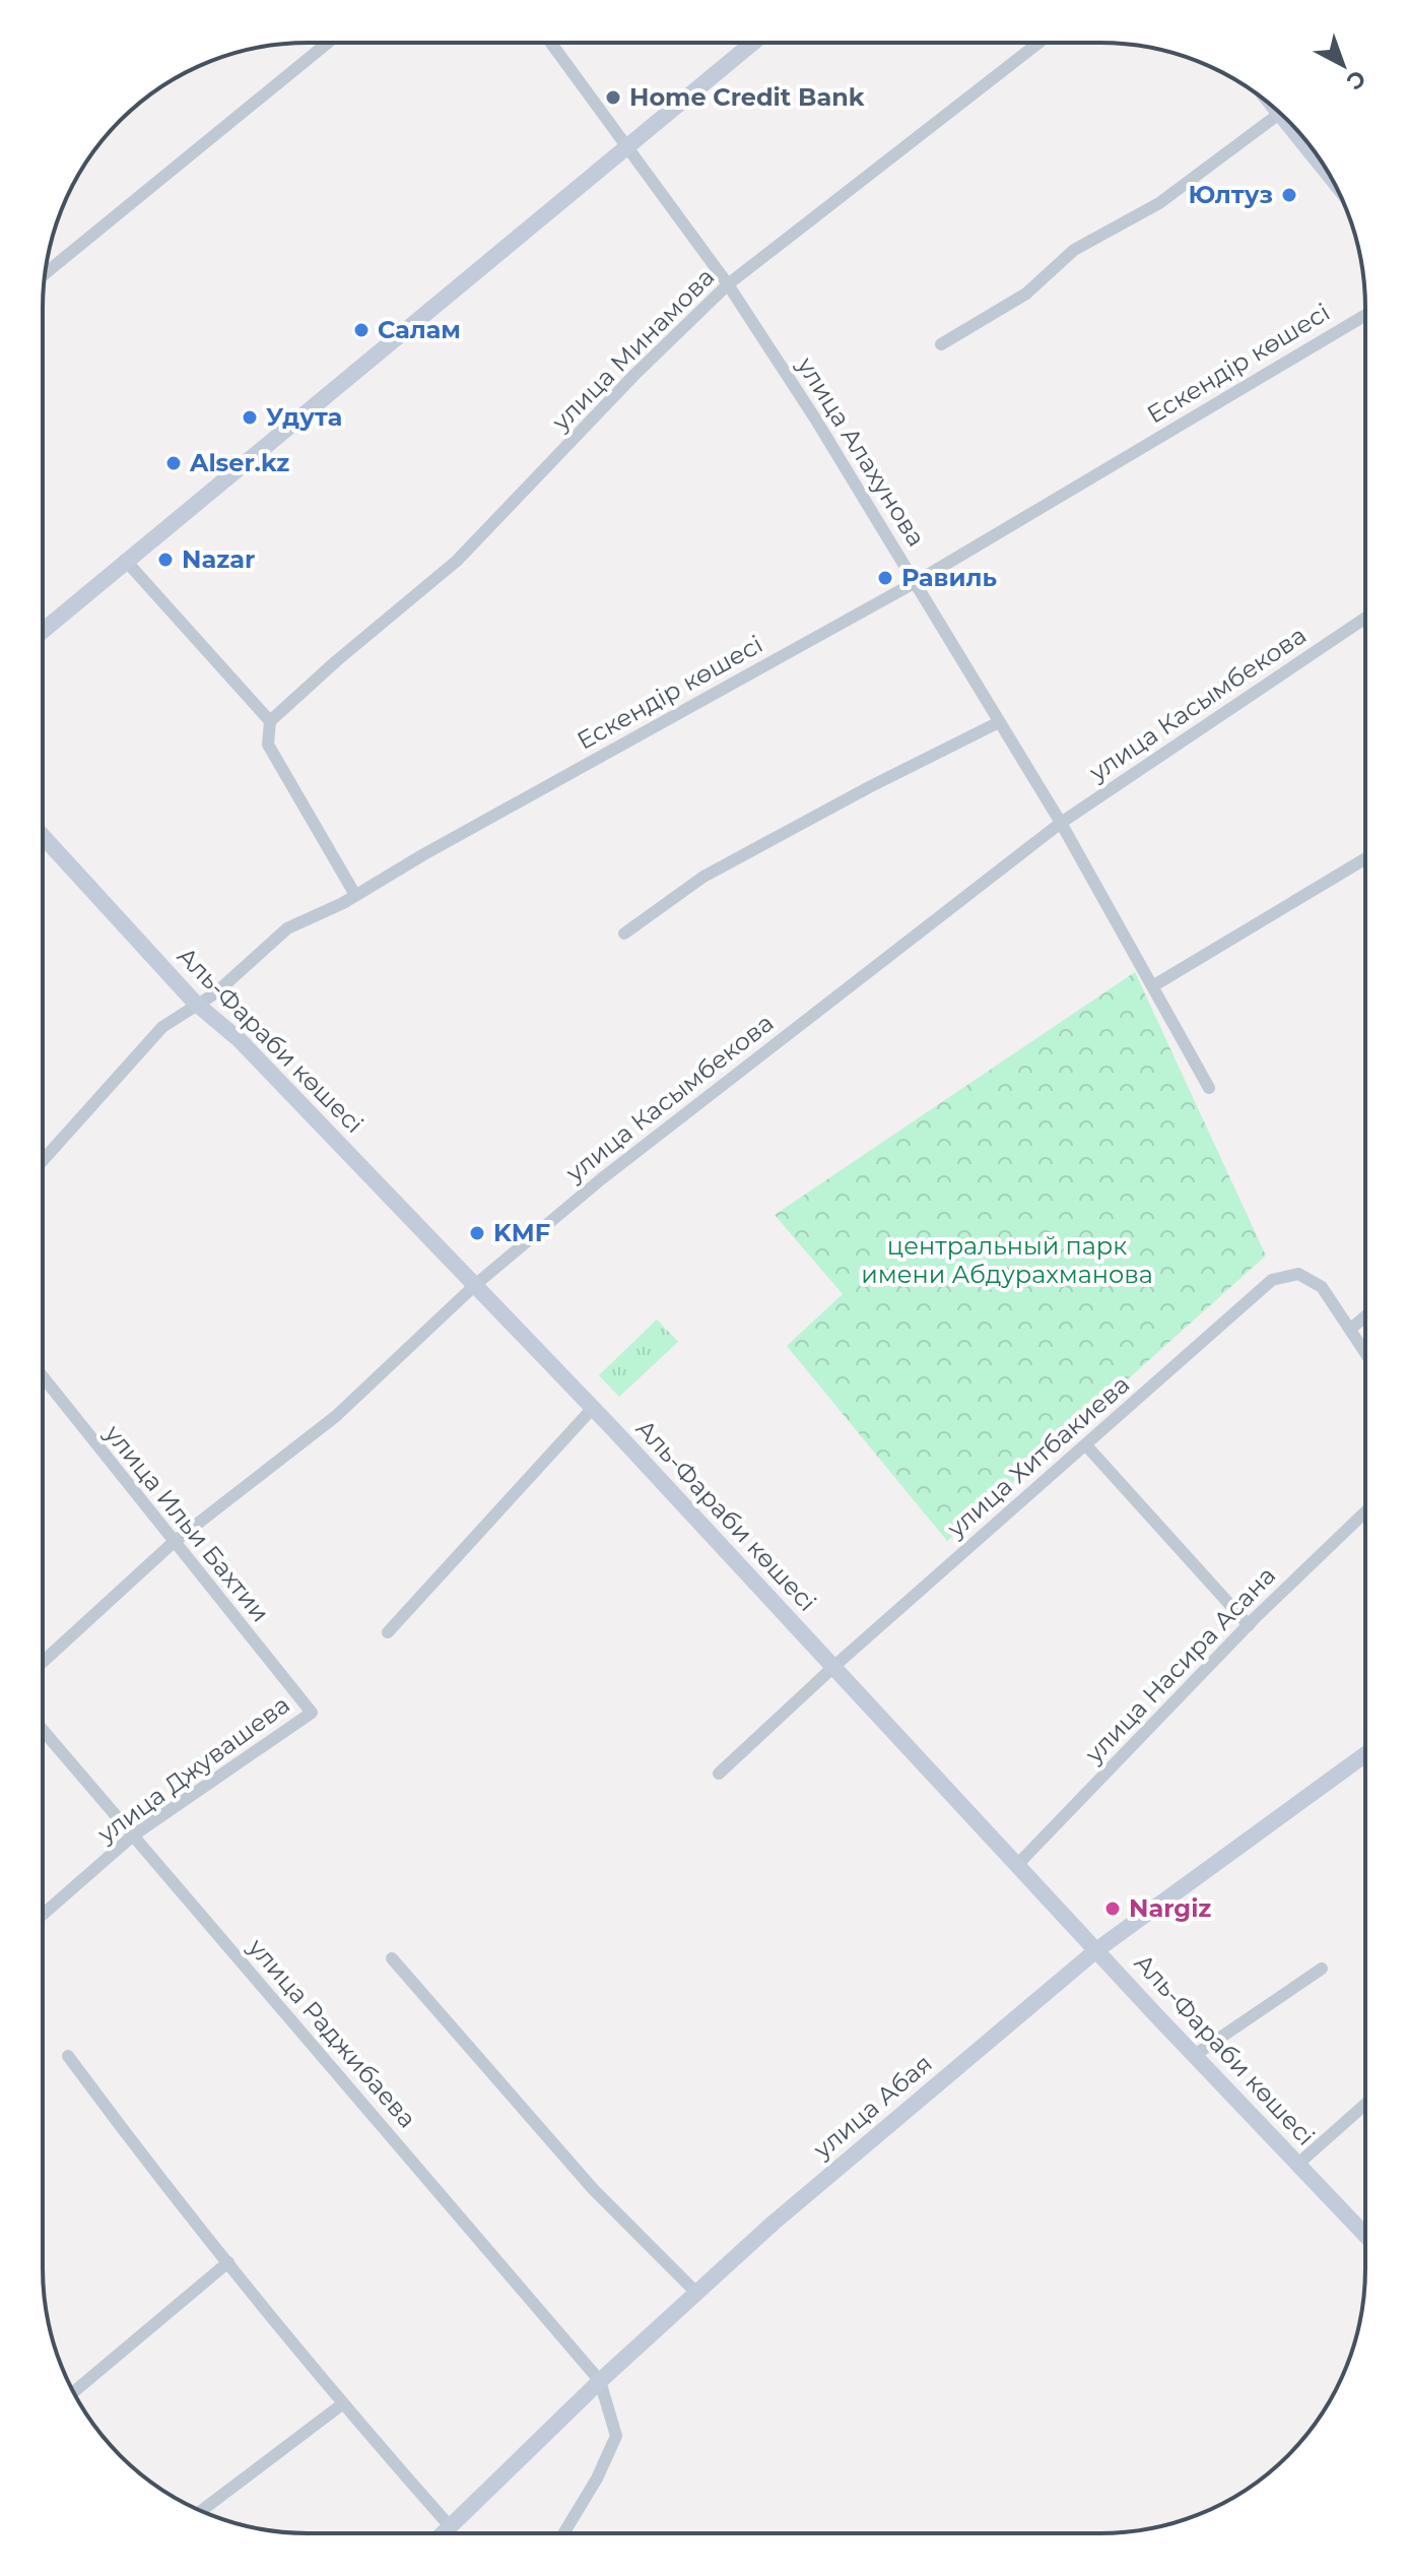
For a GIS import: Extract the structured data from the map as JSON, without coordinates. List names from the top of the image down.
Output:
{
  "streets": {
    "main road": ["Аль-Фараби көшесі", "улица Абая"],
    "street": [
      "улица Минамова",
      "Ескендір көшесі",
      "улица Алахунова",
      "улица Касымбекова",
      "улица Хитбакиева",
      "улица Ильи Бахтии",
      "улица Насира Асана",
      "улица Джувашева",
      "улица Раджибаева"
    ]
  },
  "crossings": [
    ["улица Минамова", "улица Алахунова"],
    ["Ескендір көшесі", "улица Алахунова"],
    ["Ескендір көшесі", "Аль-Фараби көшесі"],
    ["улица Алахунова", "улица Касымбекова"],
    ["улица Касымбекова", "Аль-Фараби көшесі"],
    ["улица Касымбекова", "улица Ильи Бахтии"],
    ["Аль-Фараби көшесі", "улица Хитбакиева"],
    ["Аль-Фараби көшесі", "улица Насира Асана"],
    ["Аль-Фараби көшесі", "улица Абая"],
    ["улица Ильи Бахтии", "улица Джувашева"],
    ["улица Джувашева", "улица Раджибаева"],
    ["улица Раджибаева", "улица Абая"]
  ],
  "parks": ["центральный парк имени Абдурахманова"],
  "places": [
    "Home Credit Bank",
    "Юлтуз",
    "Салам",
    "Удута",
    "Alser.kz",
    "Nazar",
    "Равиль",
    "KMF",
    "Nargiz"
  ],
  "north": "bottom right"
}
